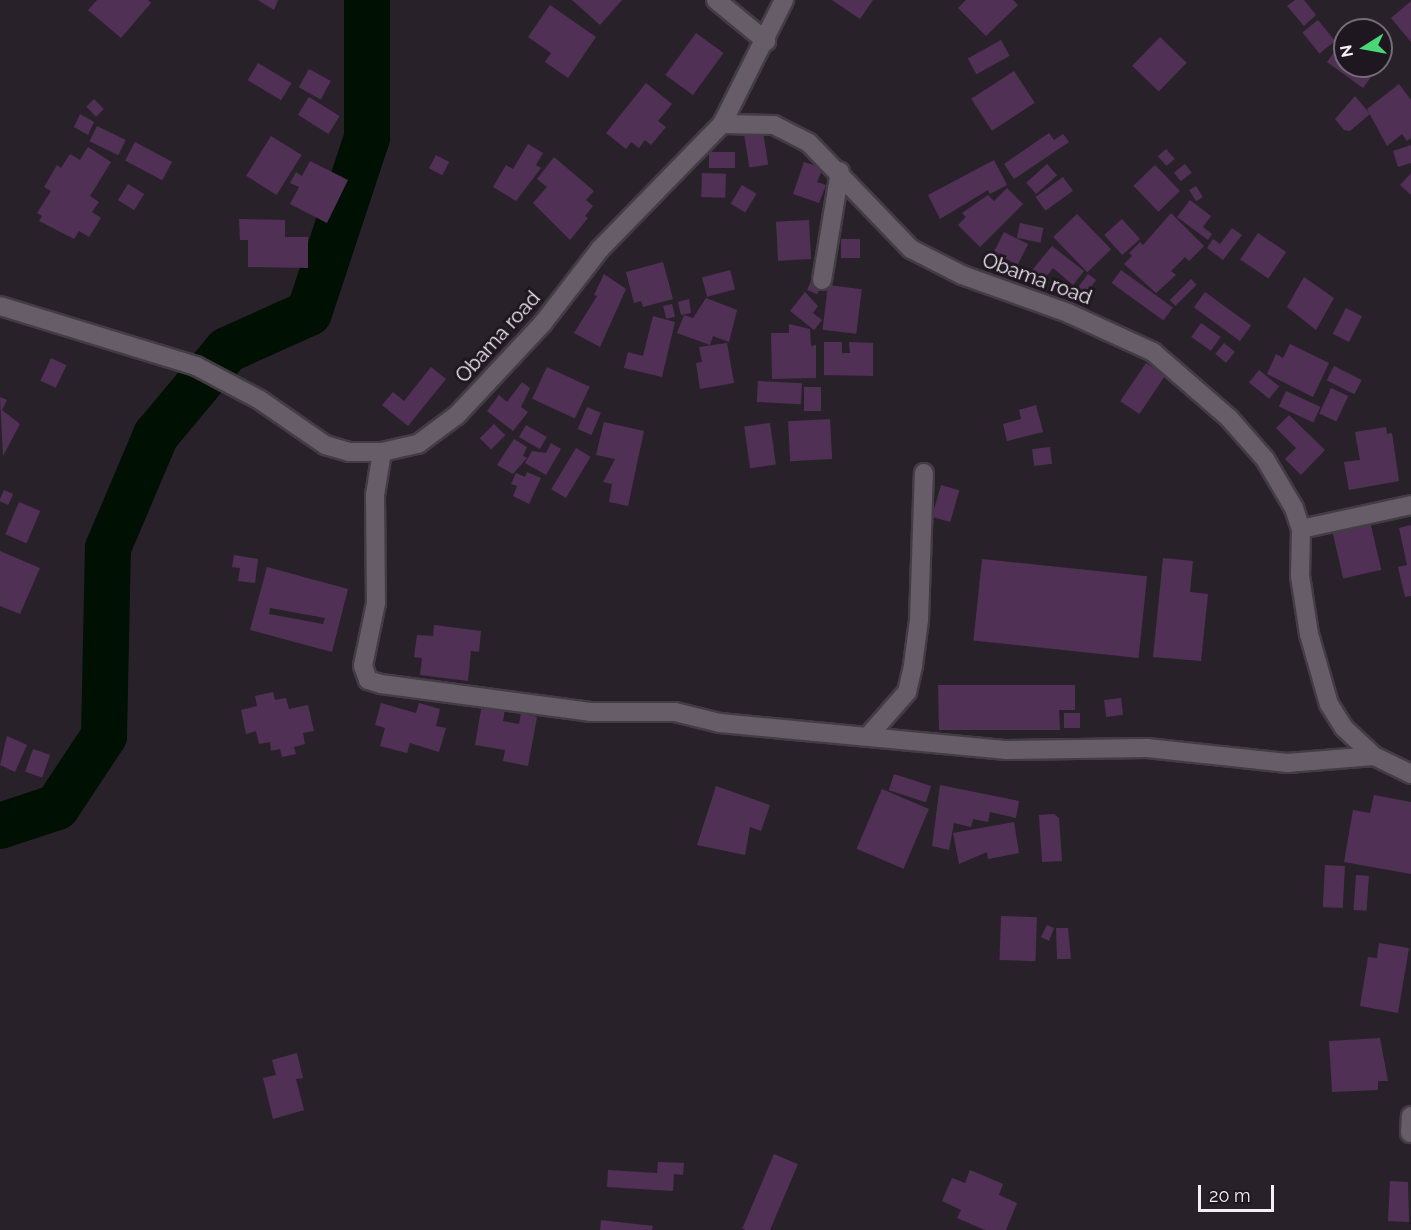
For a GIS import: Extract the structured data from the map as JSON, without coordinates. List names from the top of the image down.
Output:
{
  "streets": {
    "street": ["Obama road"]
  },
  "scale_bar": "20 m",
  "north": "left"
}
